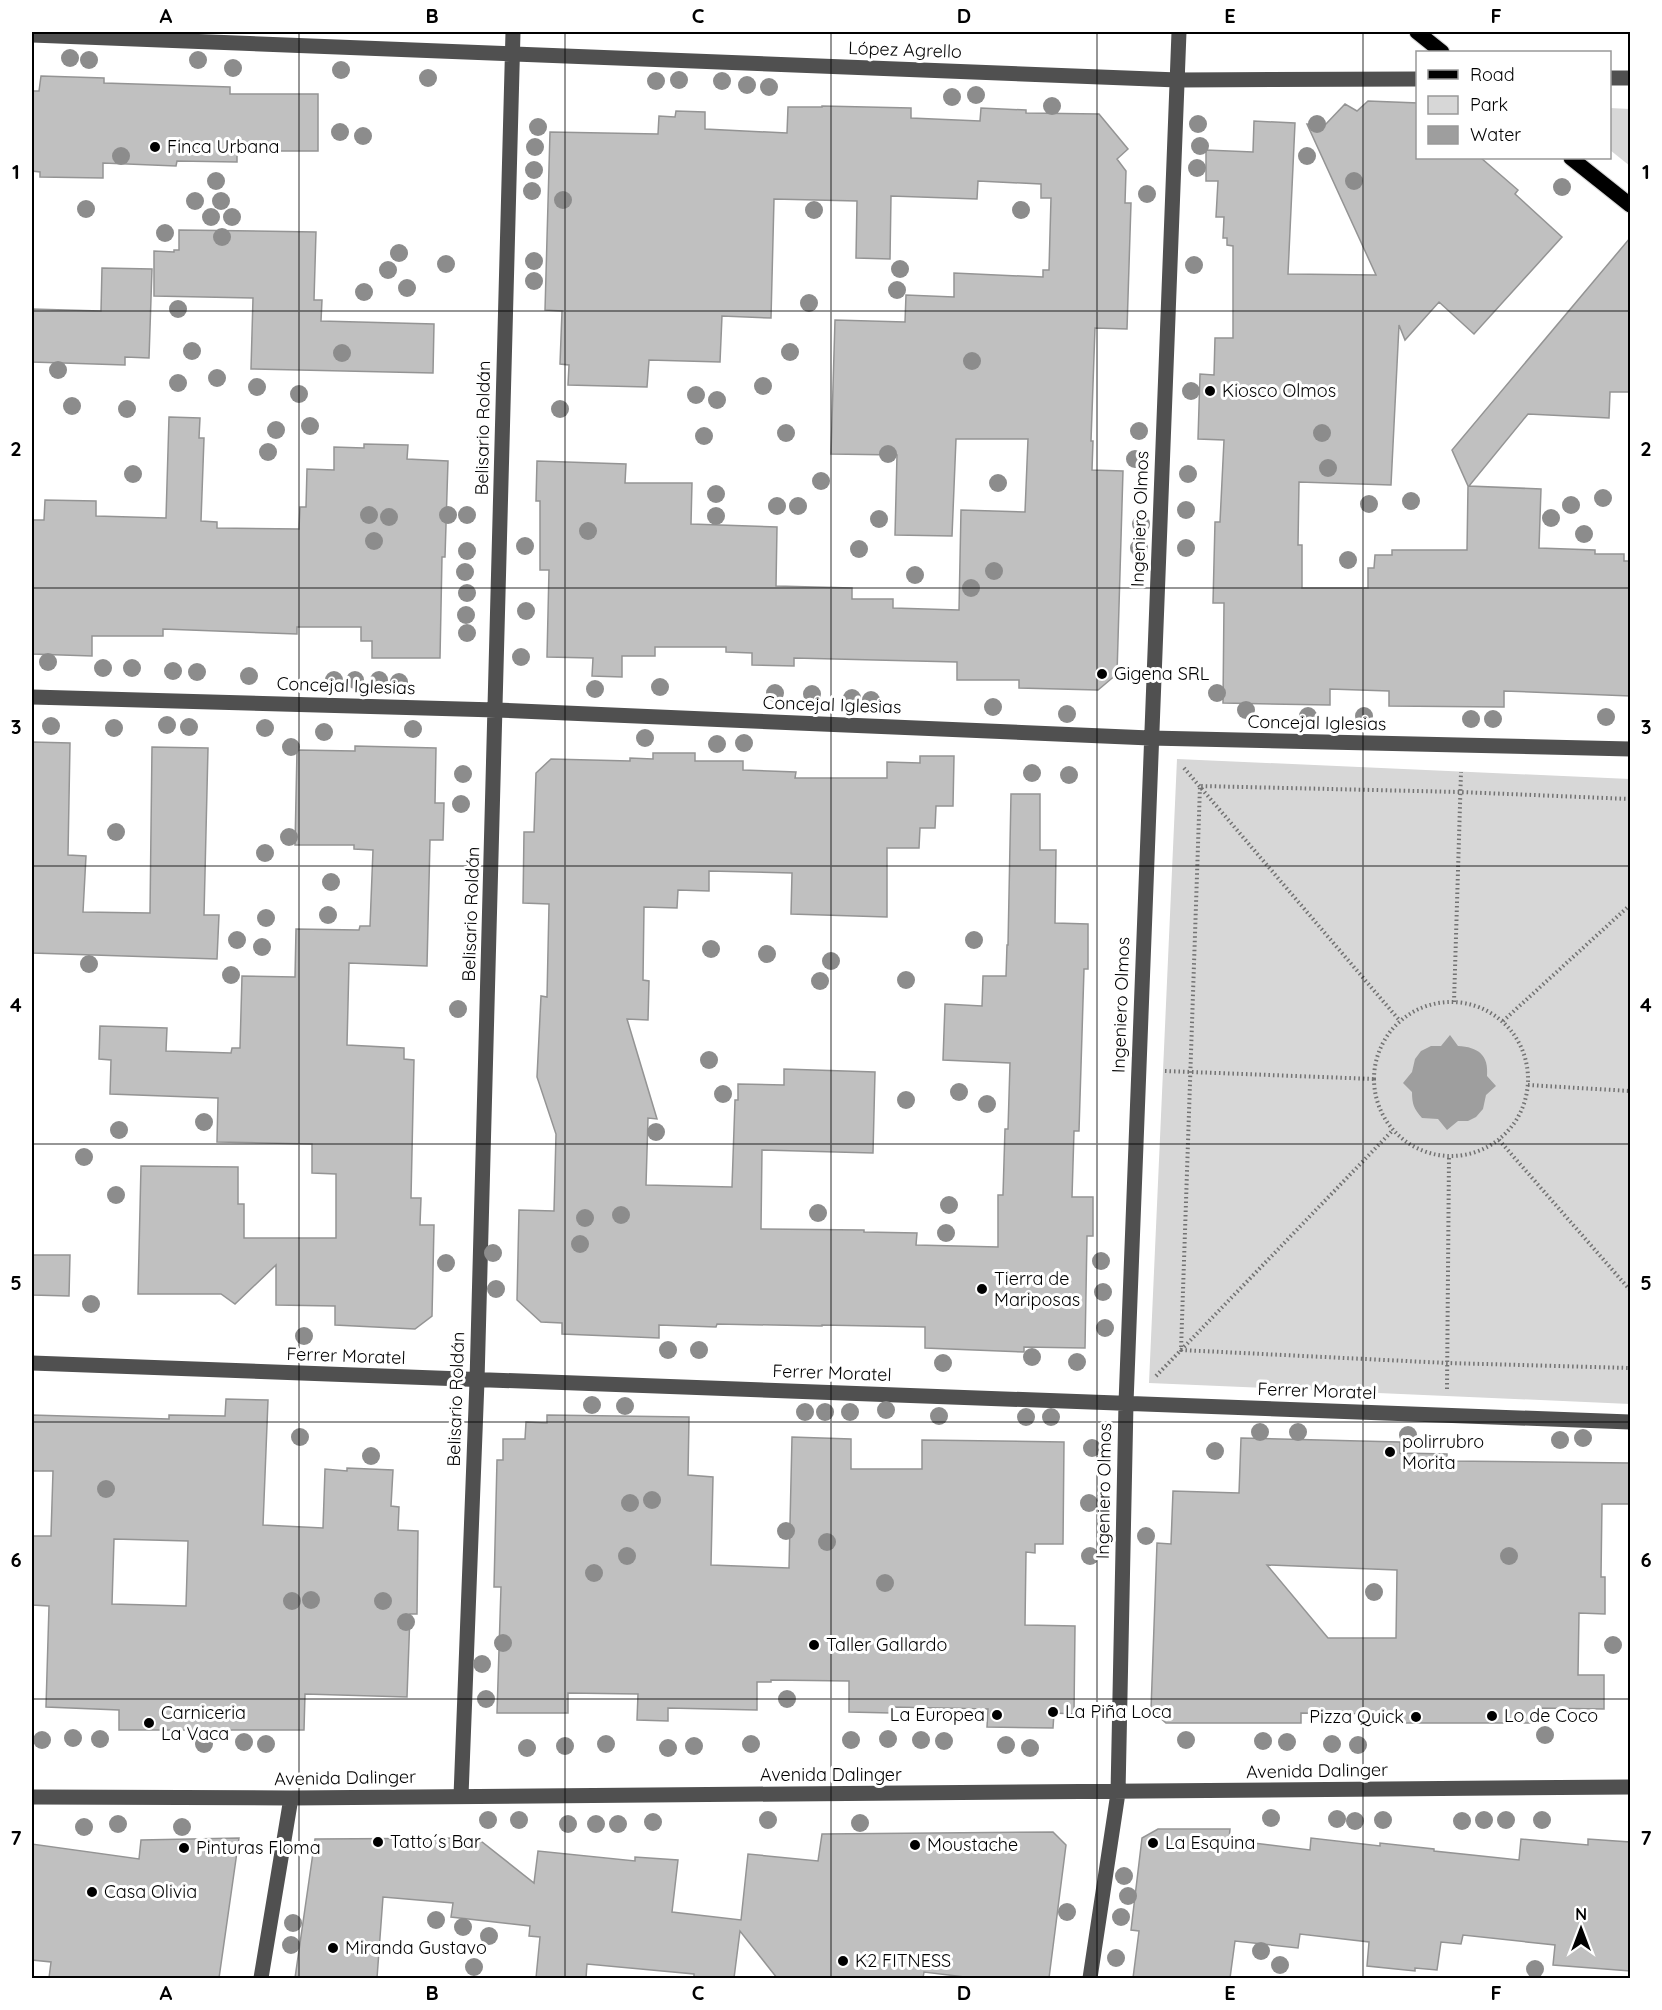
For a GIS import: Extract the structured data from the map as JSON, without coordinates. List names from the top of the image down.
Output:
{
  "streets": {
    "street": [
      "López Agrello",
      "Belisario Roldán",
      "Ingeniero Olmos",
      "Concejal Iglesias",
      "Ferrer Moratel",
      "Avenida Dalinger"
    ]
  },
  "crossings": [
    ["López Agrello", "Belisario Roldán"],
    ["López Agrello", "Ingeniero Olmos"],
    ["Belisario Roldán", "Concejal Iglesias"],
    ["Belisario Roldán", "Ferrer Moratel"],
    ["Belisario Roldán", "Avenida Dalinger"],
    ["Ingeniero Olmos", "Concejal Iglesias"],
    ["Ingeniero Olmos", "Ferrer Moratel"],
    ["Ingeniero Olmos", "Avenida Dalinger"]
  ],
  "places": [
    "Finca Urbana",
    "Kiosco Olmos",
    "Gigena SRL",
    "Tierra de Mariposas",
    "polirrubro Morita",
    "Taller Gallardo",
    "La Piña Loca",
    "La Europea",
    "Lo de Coco",
    "Pizza Quick",
    "Carniceria La Vaca",
    "Tatto´s Bar",
    "La Esquina",
    "Moustache",
    "Pinturas Floma",
    "Casa Olivia",
    "Miranda Gustavo",
    "K2 FITNESS"
  ],
  "legend": ["Road", "Park", "Water"],
  "north": "top",
  "grid": {
    "columns": [
      "A",
      "B",
      "C",
      "D",
      "E",
      "F"
    ],
    "rows": [
      "1",
      "2",
      "3",
      "4",
      "5",
      "6",
      "7"
    ]
  }
}
